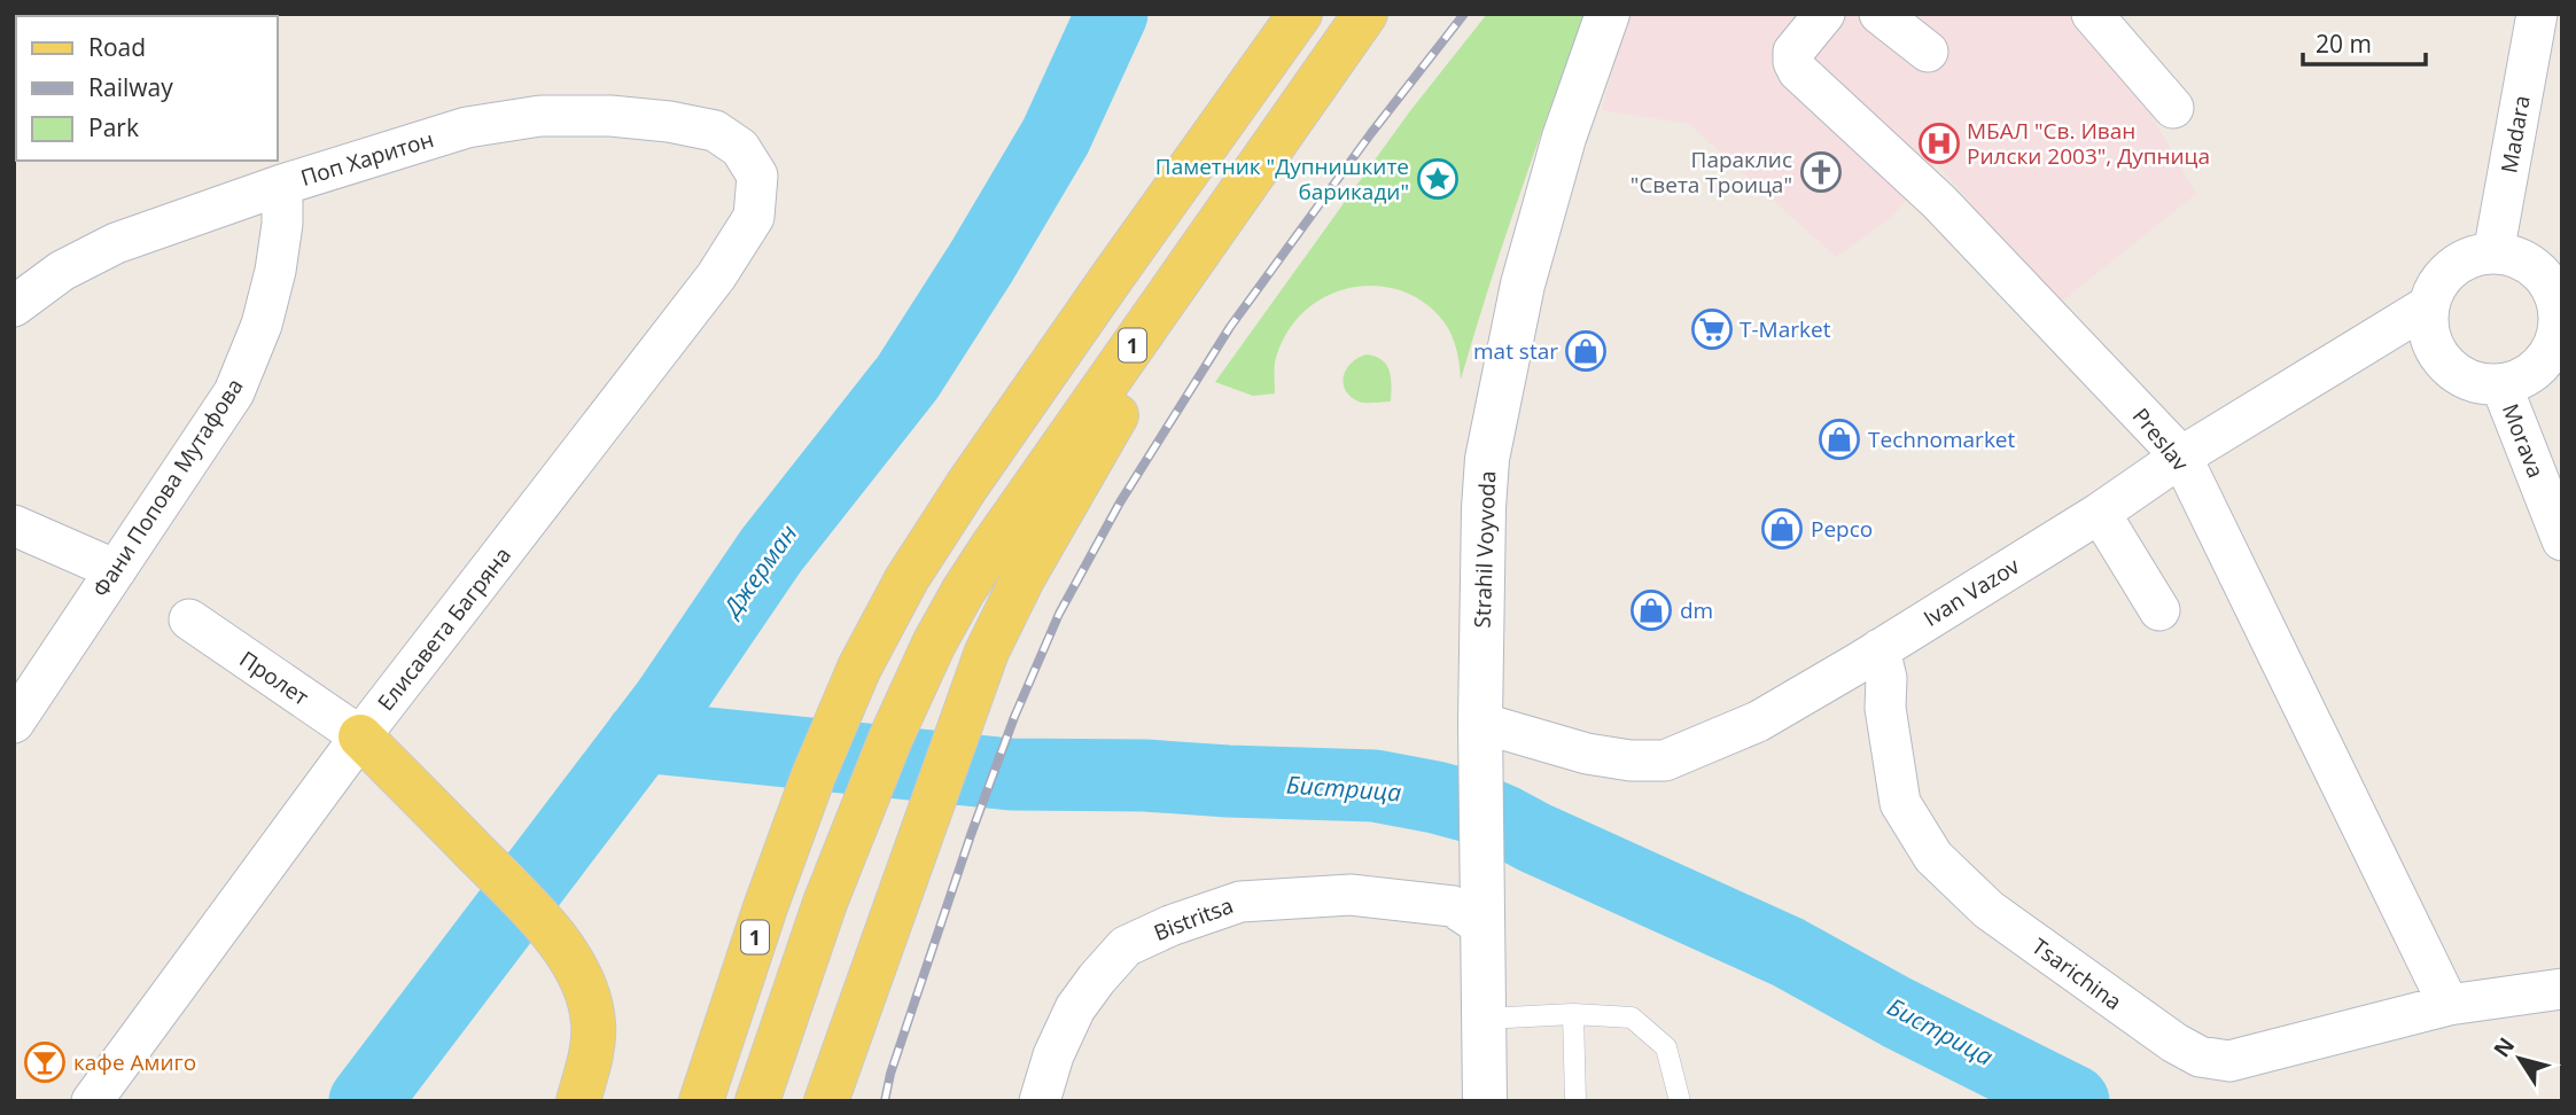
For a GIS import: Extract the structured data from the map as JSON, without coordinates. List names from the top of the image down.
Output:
{
  "streets": {
    "main road": ["1"],
    "street": [
      "Madara",
      "Поп Харитон",
      "Preslav",
      "Morava",
      "Фани Попова Мутафова",
      "Strahil Voyvoda",
      "Ivan Vazov",
      "Елисавета Багряна",
      "Пролет",
      "Bistritsa",
      "Tsarichina"
    ]
  },
  "crossings": [
    ["Madara", "Morava"],
    ["Madara", "Ivan Vazov"],
    ["Поп Харитон", "Фани Попова Мутафова"],
    ["Поп Харитон", "Елисавета Багряна"],
    ["Preslav", "Ivan Vazov"],
    ["Preslav", "Tsarichina"],
    ["Morava", "Ivan Vazov"],
    ["Strahil Voyvoda", "Ivan Vazov"],
    ["Strahil Voyvoda", "Bistritsa"],
    ["Ivan Vazov", "Tsarichina"],
    ["Елисавета Багряна", "Пролет"]
  ],
  "water": ["Джерман", "Бистрица"],
  "places": {
    "hospital": ["МБАЛ \"Св. Иван Рилски 2003\", Дупница"],
    "church": ["Параклис \"Света Троица\""],
    "place": ["Паметник \"Дупнишките барикади\""],
    "supermarket": ["T-Market"],
    "shop": [
      "mat star",
      "Technomarket",
      "Pepco",
      "dm"
    ],
    "bar": ["кафе Амиго"]
  },
  "legend": ["Road", "Railway", "Park"],
  "scale_bar": "20 m",
  "north": "top left"
}
